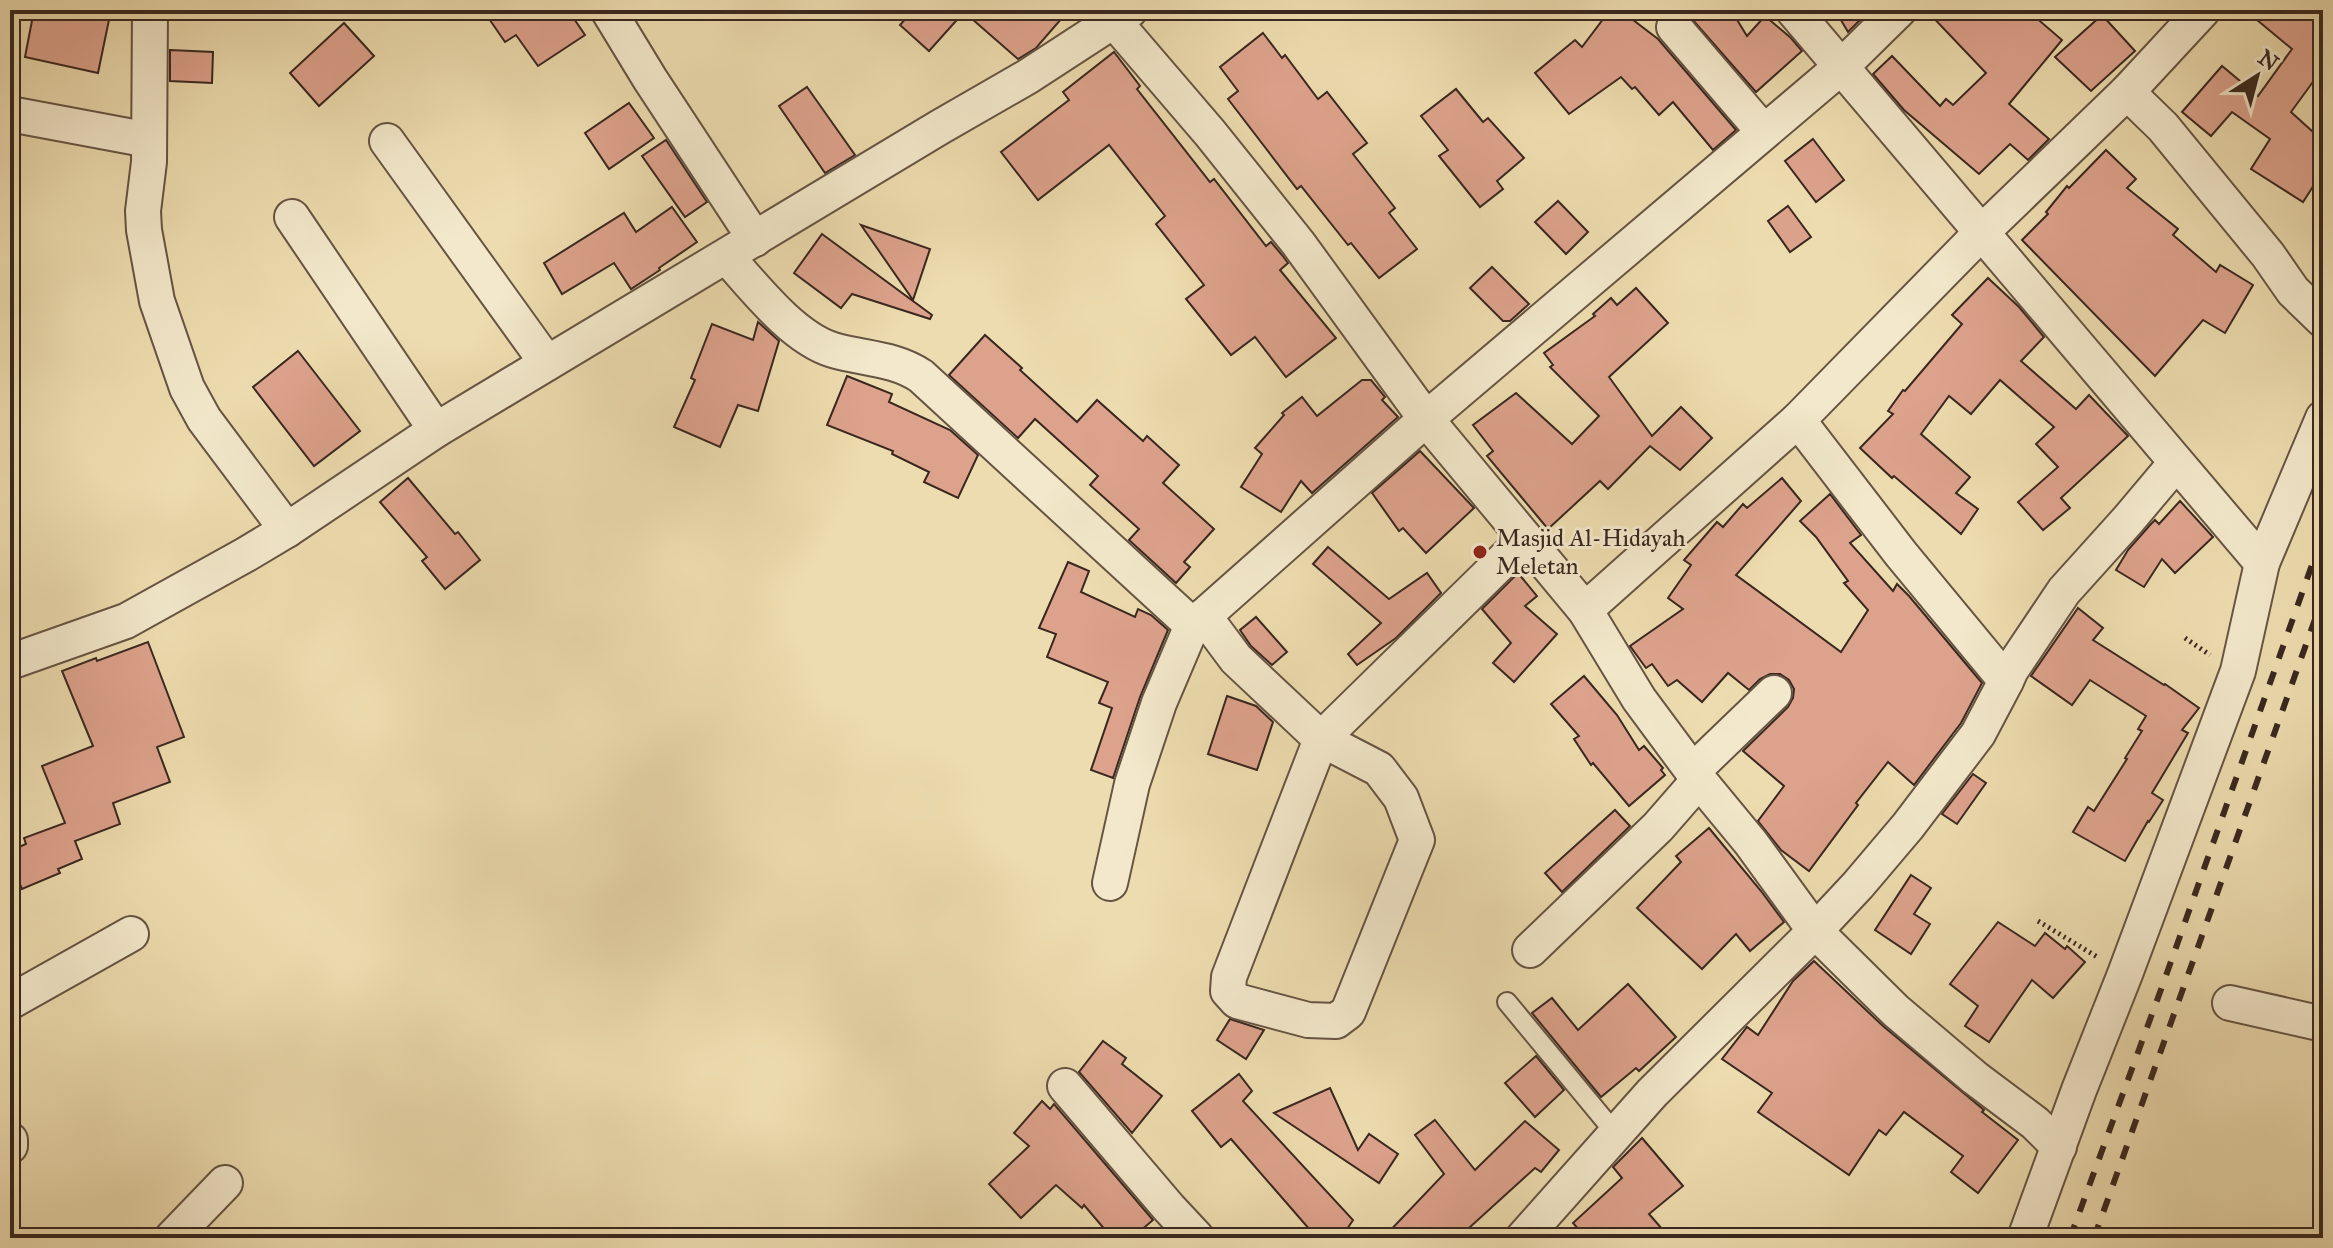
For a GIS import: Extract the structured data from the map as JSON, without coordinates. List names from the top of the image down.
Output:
{
  "places": ["Masjid Al-Hidayah Meletan"],
  "north": "top right"
}
